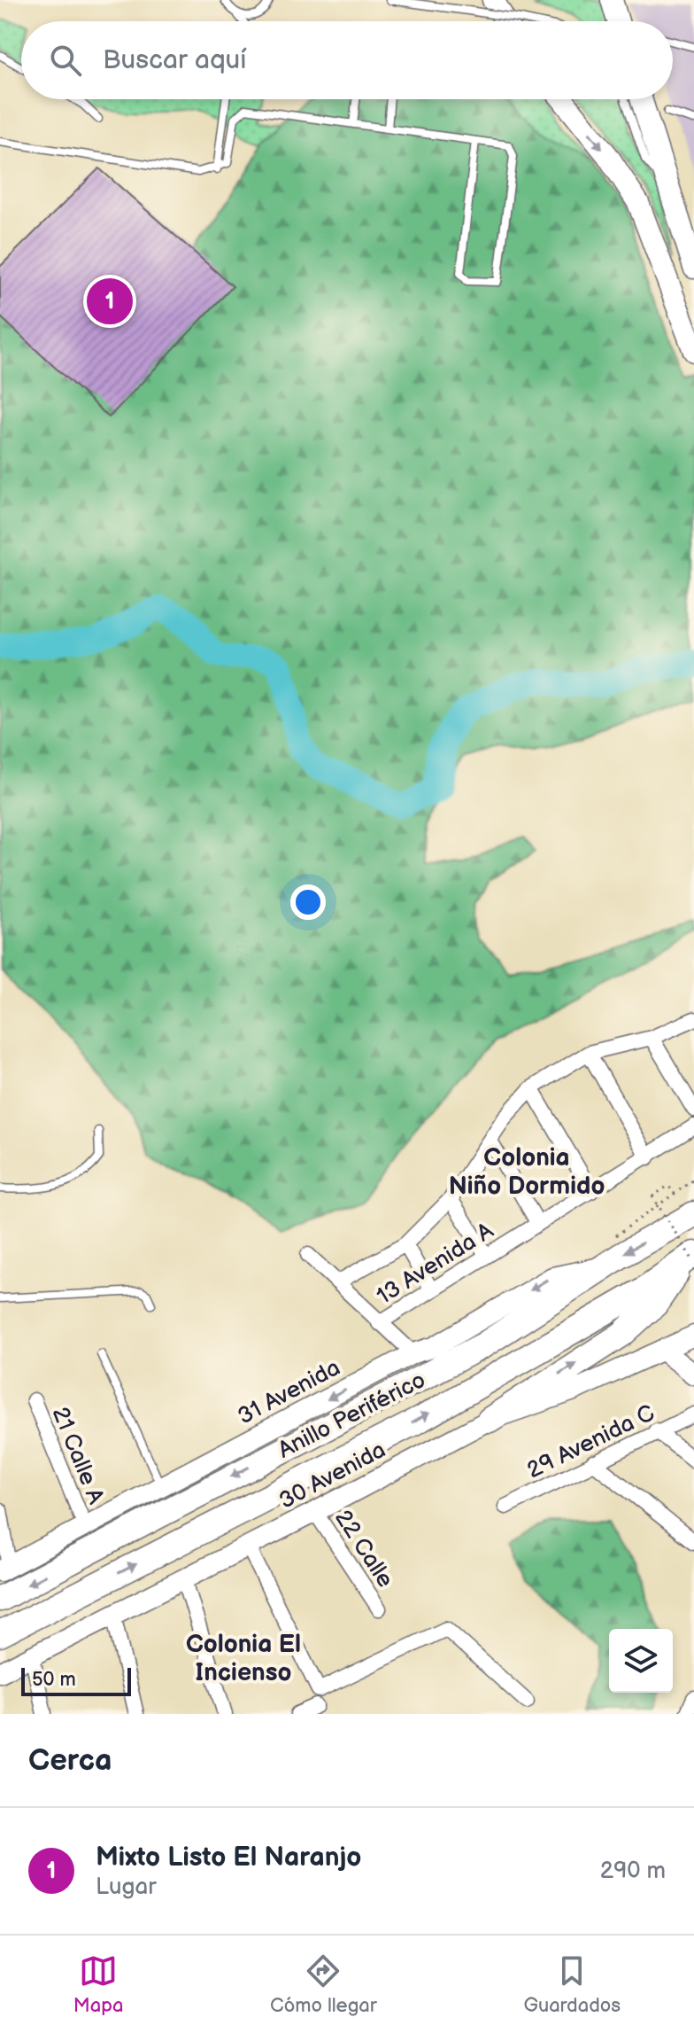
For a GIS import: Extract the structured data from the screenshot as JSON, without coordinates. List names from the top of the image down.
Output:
{
  "streets": {
    "highway": ["Anillo Periférico"],
    "street": [
      "13 Avenida A",
      "31 Avenida",
      "29 Avenida C",
      "21 Calle A",
      "30 Avenida",
      "22 Calle"
    ]
  },
  "crossings": [
    ["31 Avenida", "Anillo Periférico"],
    ["31 Avenida", "21 Calle A"],
    ["30 Avenida", "22 Calle"]
  ],
  "one_way": ["31 Avenida"],
  "districts": ["Colonia Niño Dormido", "Colonia El Incienso"],
  "scale_bar": "50 m",
  "page": {
    "search": "Buscar aquí",
    "pins": "1",
    "scale": "50 m",
    "heading": "Cerca",
    "list": [
      {
        "mark": "1",
        "name": "Mixto Listo El Naranjo",
        "note": "Lugar",
        "value": "290 m"
      }
    ],
    "nav": ["Mapa", "Cómo llegar", "Guardados"]
  }
}
